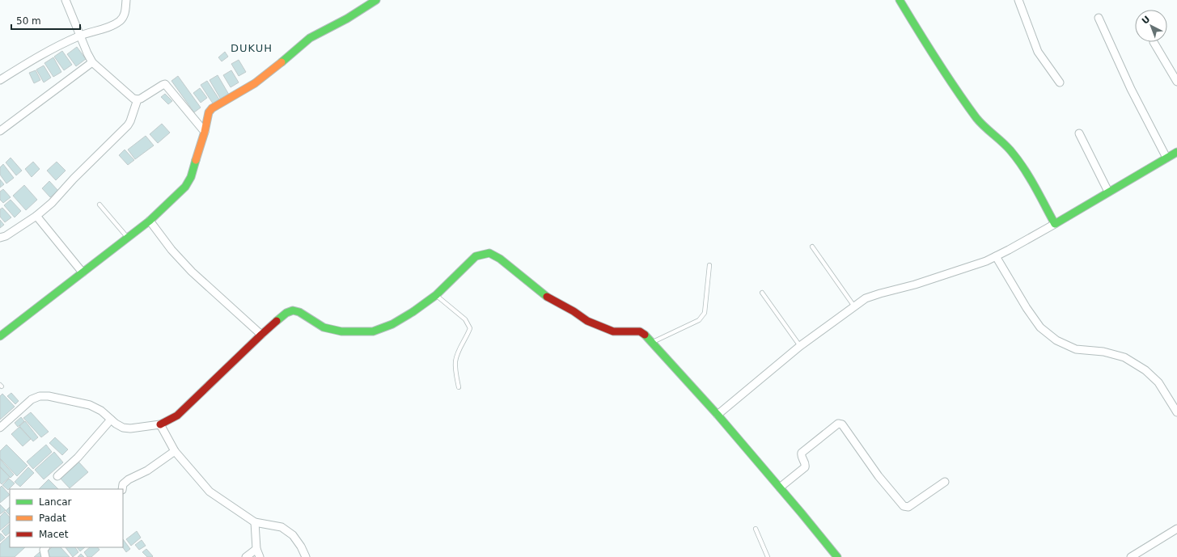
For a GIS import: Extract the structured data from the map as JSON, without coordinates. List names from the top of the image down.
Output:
{
  "districts": ["DUKUH"],
  "legend": ["Lancar", "Padat", "Macet"],
  "scale_bar": "50 m",
  "north": "top left"
}
